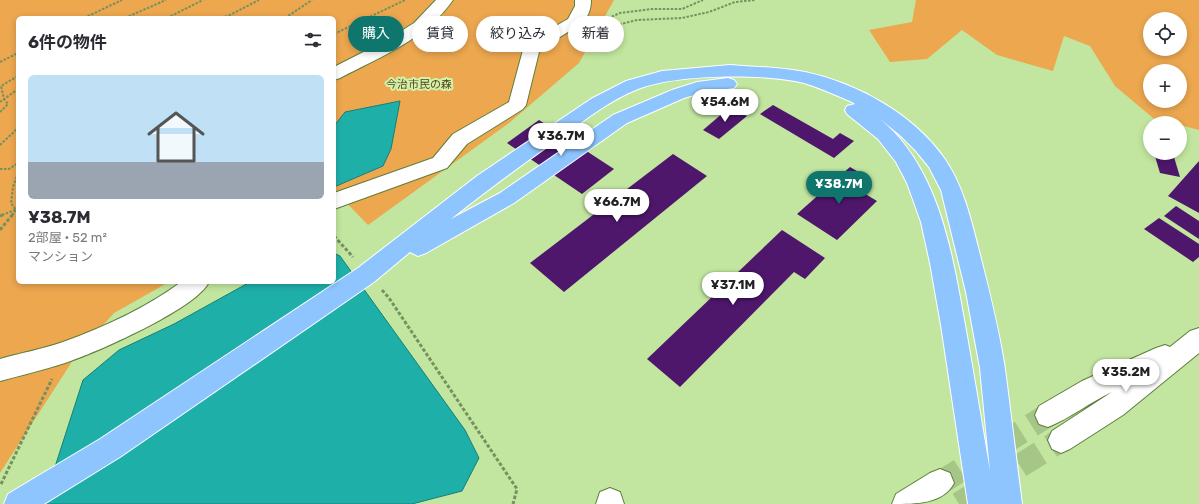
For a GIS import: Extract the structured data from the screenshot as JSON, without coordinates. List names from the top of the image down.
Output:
{
  "parks": ["今治市民の森"],
  "page": {
    "map_buttons": ["+", "−"],
    "chip": [
      "購入",
      "賃貸",
      "絞り込み",
      "新着"
    ],
    "heading": "6件の物件",
    "list": [
      {
        "name": "¥38.7M",
        "note": "2部屋 · 52 m² · マンション"
      }
    ],
    "price": [
      "¥54.6M",
      "¥36.7M",
      "¥38.7M",
      "¥66.7M",
      "¥37.1M",
      "¥35.2M"
    ]
  }
}
